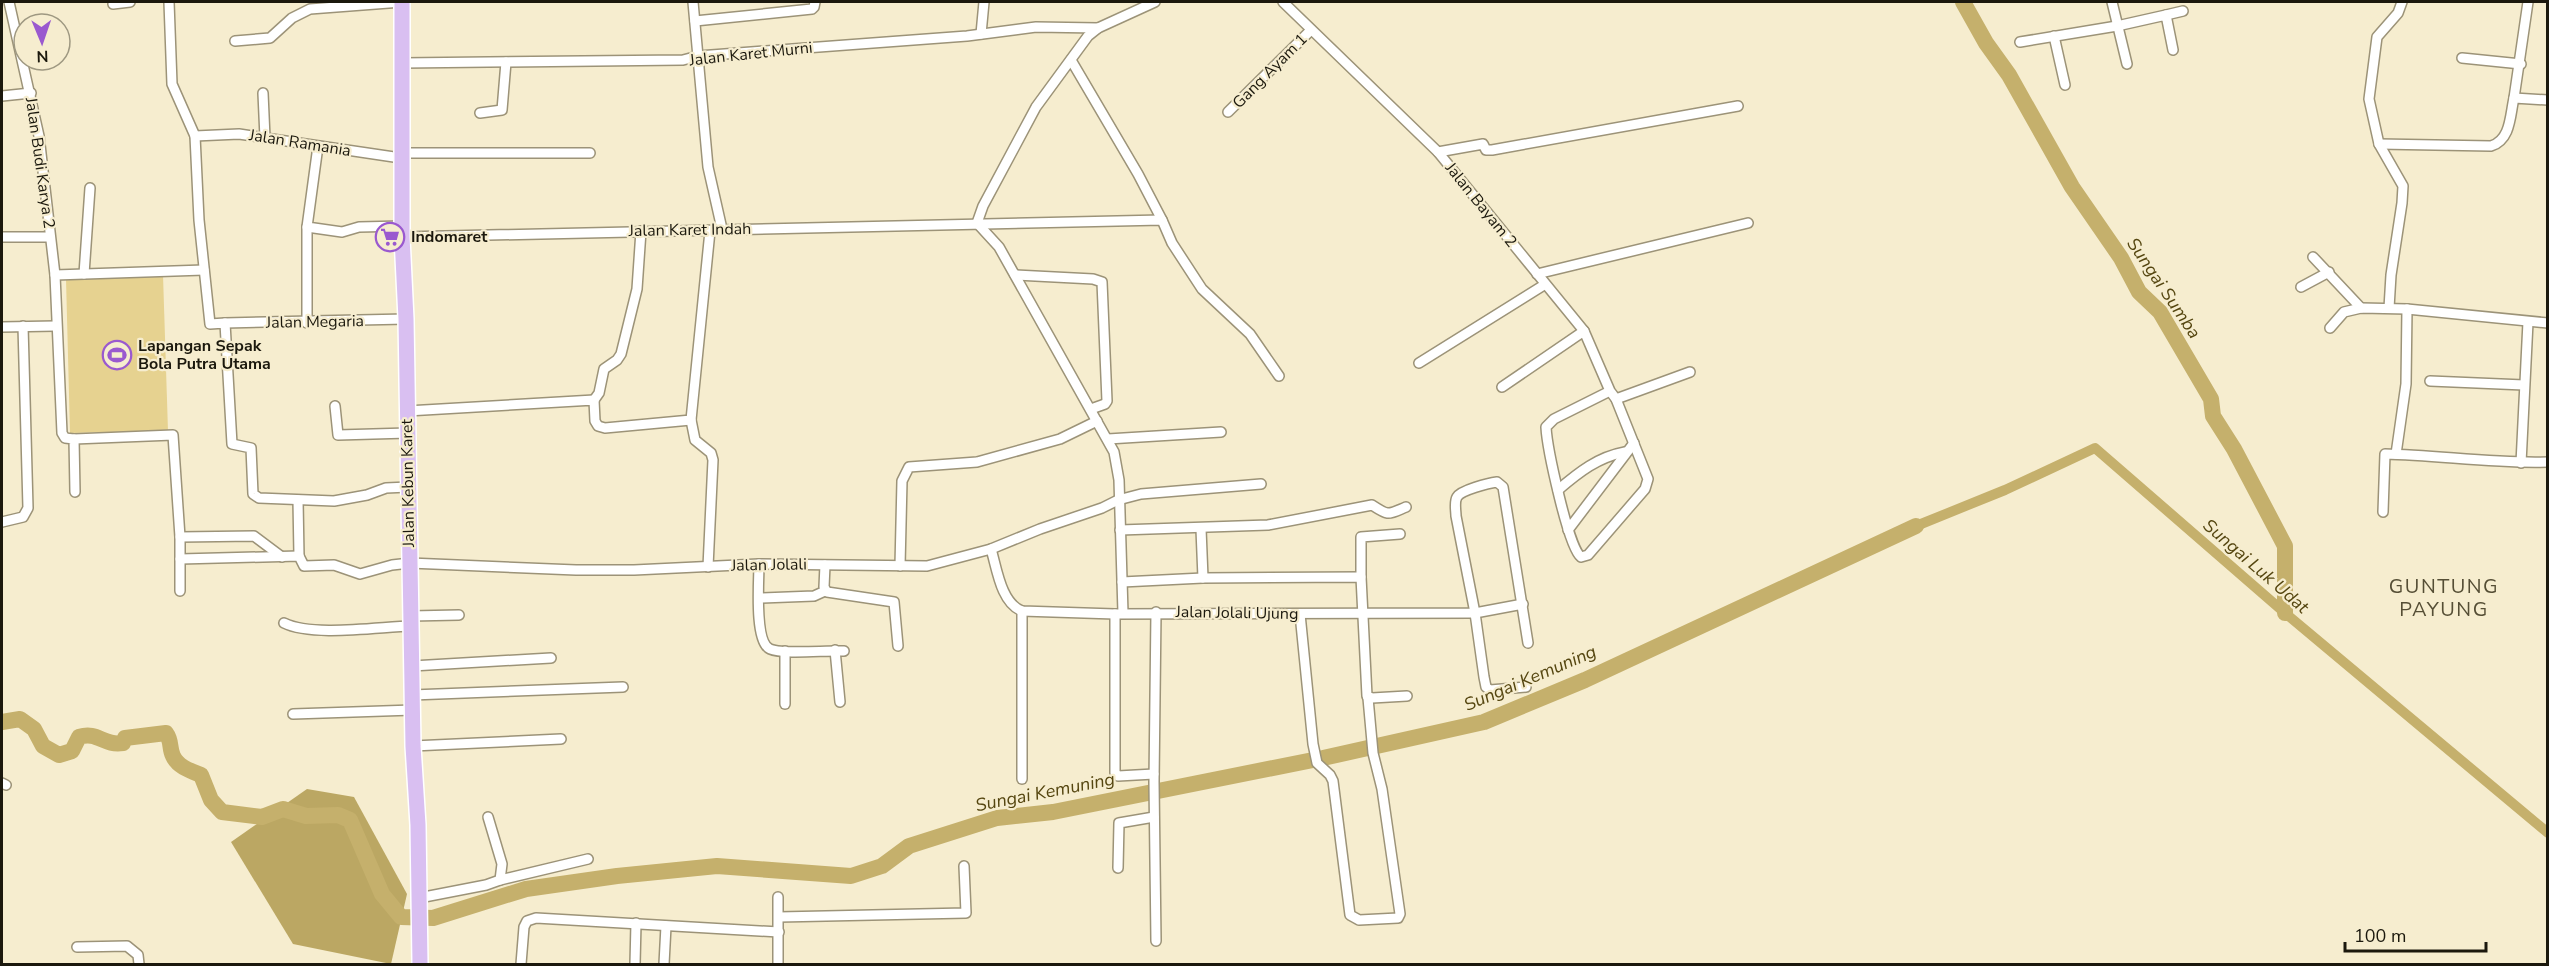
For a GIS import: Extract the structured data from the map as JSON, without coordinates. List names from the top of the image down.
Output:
{
  "streets": {
    "main road": ["Jalan Kebun Karet"],
    "street": [
      "Jalan Karet Murni",
      "Gang Ayam 1",
      "Jalan Ramania",
      "Jalan Budi Karya 2",
      "Jalan Bayam 2",
      "Jalan Karet Indah",
      "Jalan Megaria",
      "Jalan Jolali",
      "Jalan Jolali Ujung"
    ]
  },
  "crossings": [
    ["Jalan Karet Murni", "Jalan Kebun Karet"],
    ["Gang Ayam 1", "Jalan Bayam 2"],
    ["Jalan Ramania", "Jalan Kebun Karet"],
    ["Jalan Karet Indah", "Jalan Kebun Karet"],
    ["Jalan Megaria", "Jalan Kebun Karet"],
    ["Jalan Kebun Karet", "Jalan Jolali"]
  ],
  "districts": ["GUNTUNG PAYUNG"],
  "water": ["Sungai Sumba", "Sungai Luk Udat", "Sungai Kemuning"],
  "places": {
    "supermarket": ["Indomaret"],
    "sports": ["Lapangan Sepak Bola Putra Utama"]
  },
  "scale_bar": "100 m",
  "north": "bottom"
}
